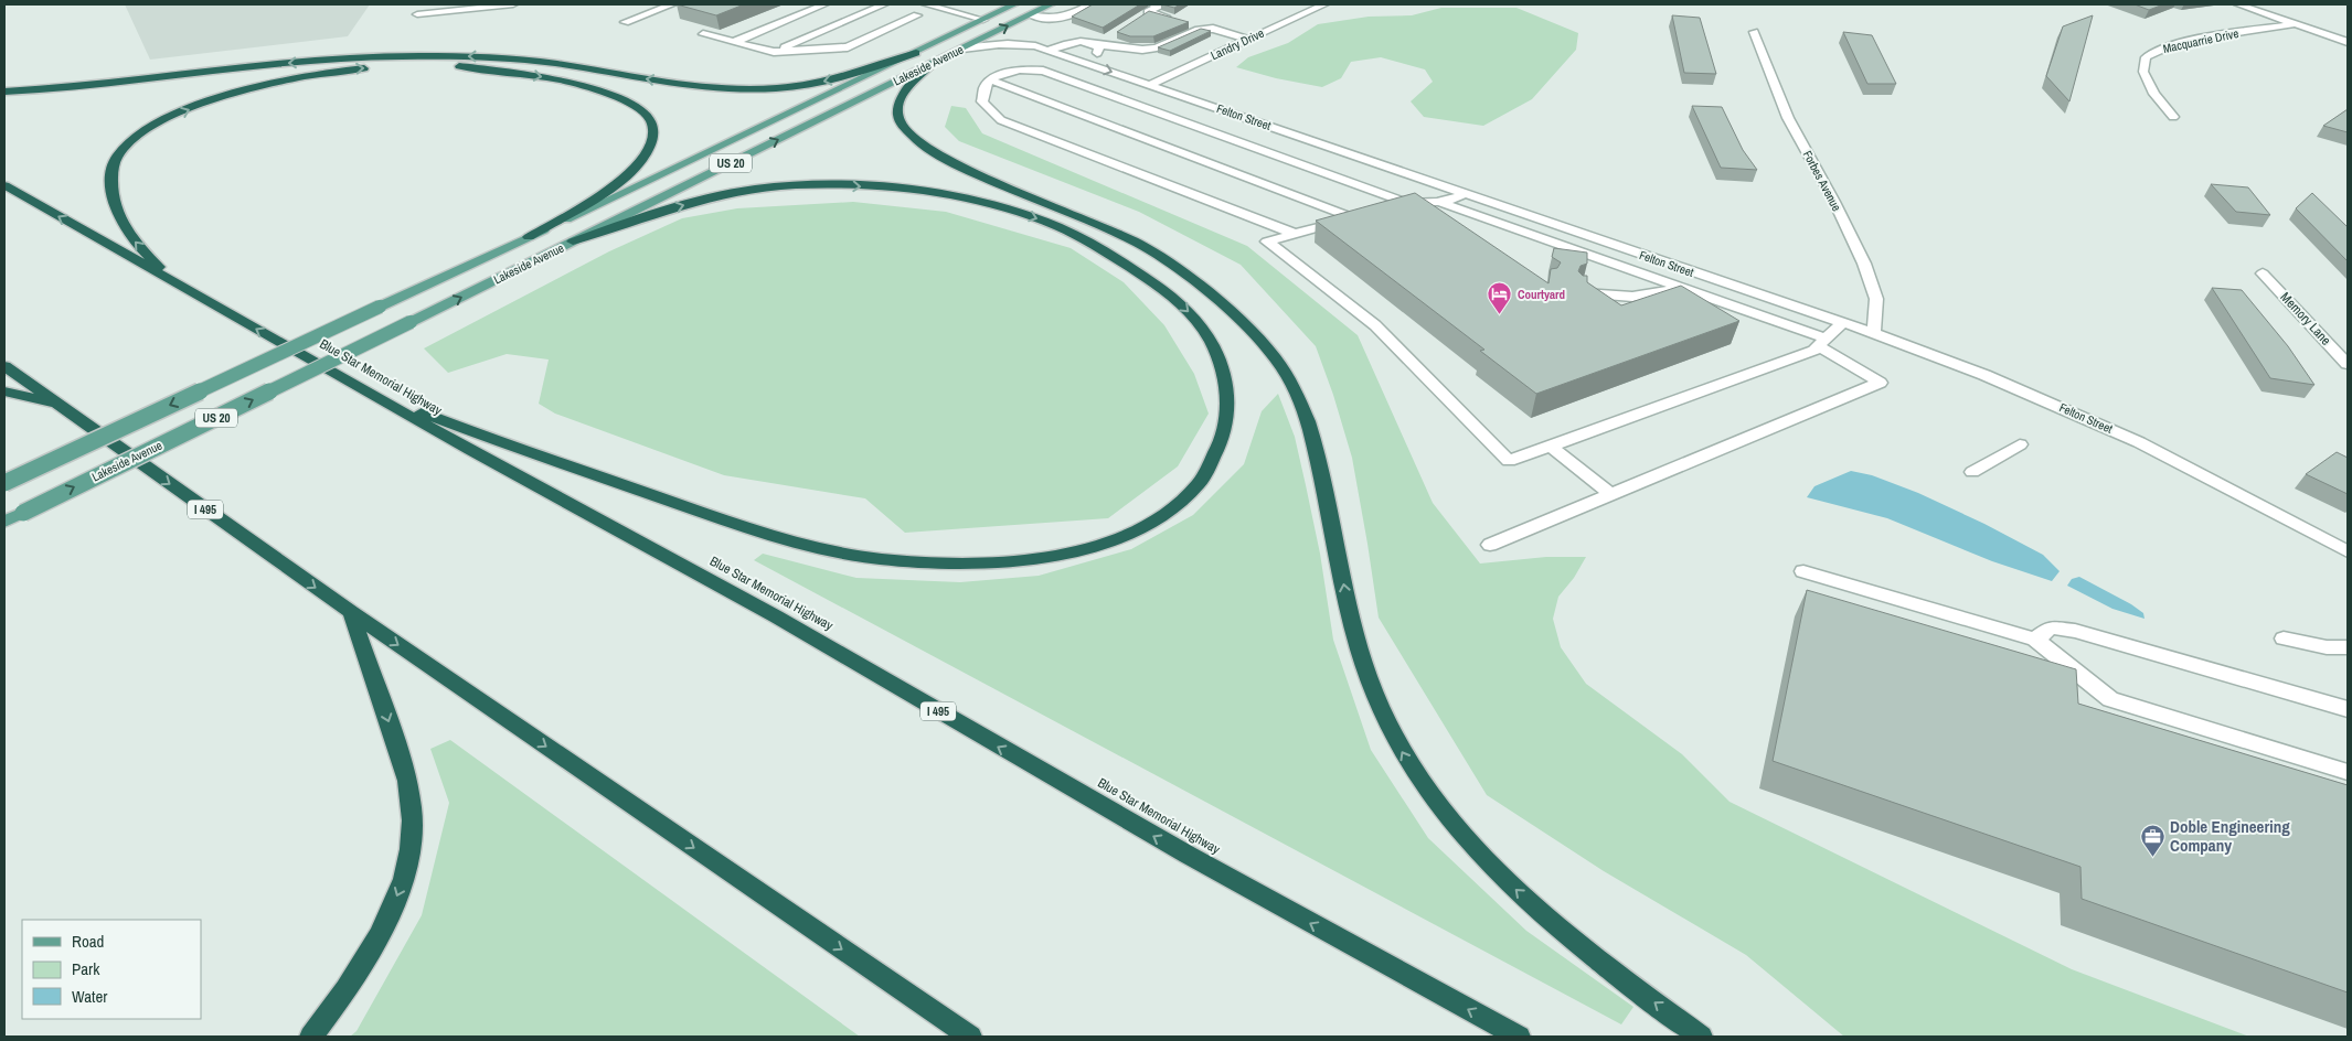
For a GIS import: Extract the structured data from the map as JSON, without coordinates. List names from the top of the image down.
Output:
{
  "streets": {
    "highway": ["Blue Star Memorial Highway", "I 495"],
    "main road": ["Lakeside Avenue", "US 20"],
    "street": [
      "Macquarrie Drive",
      "Landry Drive",
      "Felton Street",
      "Forbes Avenue",
      "Memory Lane"
    ]
  },
  "crossings": [
    ["Landry Drive", "Felton Street"],
    ["Lakeside Avenue", "Felton Street"],
    ["Felton Street", "Forbes Avenue"]
  ],
  "one_way": ["Blue Star Memorial Highway"],
  "places": {
    "hotel": ["Courtyard"],
    "office": ["Doble Engineering Company"]
  },
  "legend": ["Road", "Park", "Water"]
}
